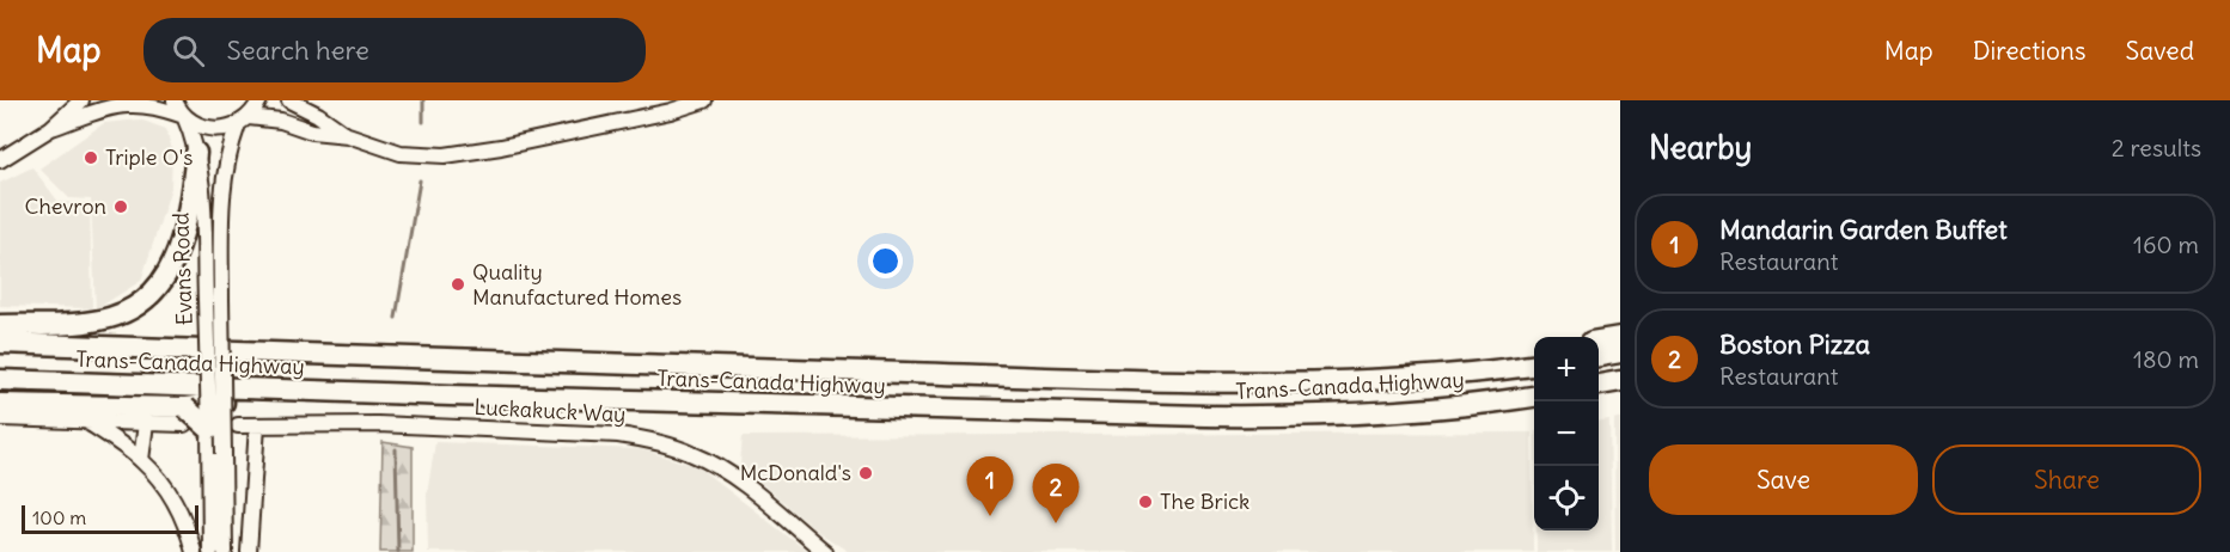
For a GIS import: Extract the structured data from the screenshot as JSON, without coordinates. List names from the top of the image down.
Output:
{
  "streets": {
    "highway": ["Trans-Canada Highway"],
    "street": ["Evans Road", "Luckakuck Way"]
  },
  "places": [
    "Triple O's",
    "Chevron",
    "Quality Manufactured Homes",
    "McDonald's",
    "The Brick"
  ],
  "scale_bar": "100 m",
  "page": {
    "header": "Map",
    "search": "Search here",
    "nav": ["Map", "Directions", "Saved"],
    "heading": ["Nearby", "2 results"],
    "list": [
      {
        "mark": "1",
        "name": "Mandarin Garden Buffet",
        "note": "Restaurant",
        "value": "160 m"
      },
      {
        "mark": "2",
        "name": "Boston Pizza",
        "note": "Restaurant",
        "value": "180 m"
      }
    ],
    "map_buttons": ["+", "−"],
    "buttons": ["Save", "Share"],
    "pins": ["1", "2"],
    "scale": "100 m"
  }
}
